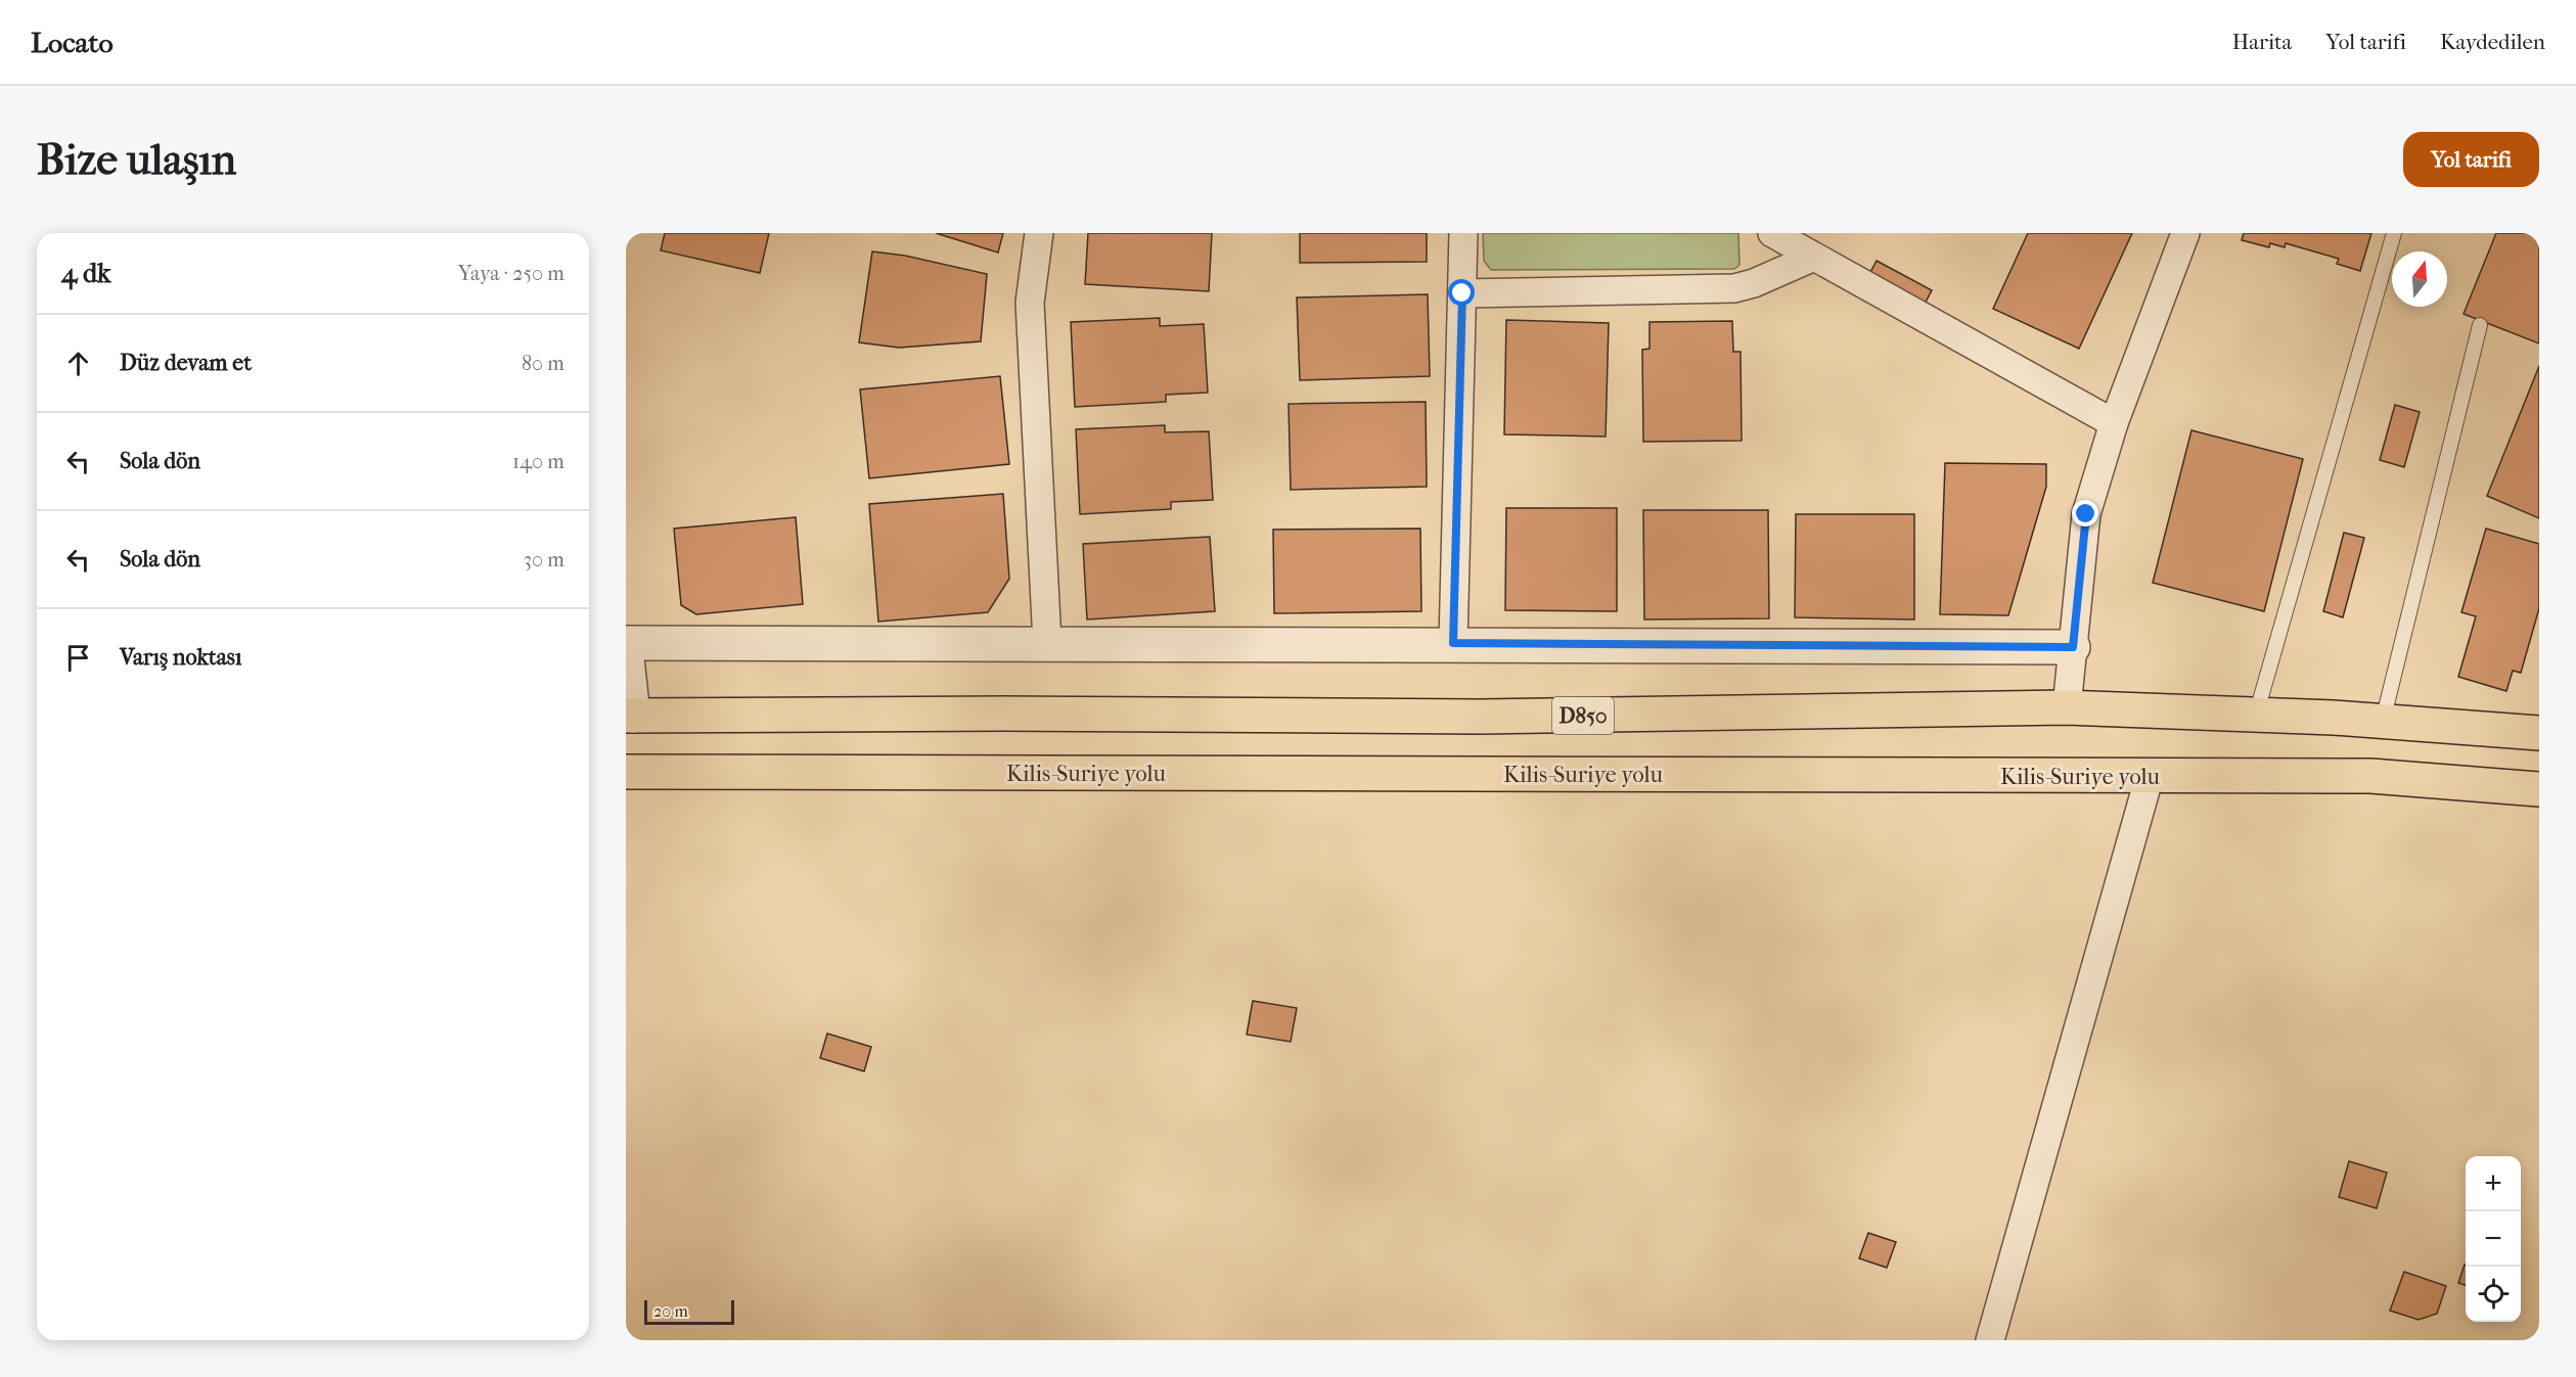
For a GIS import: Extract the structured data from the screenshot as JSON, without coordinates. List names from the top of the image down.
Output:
{
  "streets": {
    "highway": ["D850", "Kilis-Suriye yolu"]
  },
  "scale_bar": "20 m",
  "north": "top",
  "page": {
    "header": "Locato",
    "nav": ["Harita", "Yol tarifi", "Kaydedilen"],
    "buttons": "Yol tarifi",
    "title": "Bize ulaşın",
    "heading": ["4 dk", "Yaya · 250 m"],
    "list": [
      ["Düz devam et", "80 m"],
      ["Sola dön", "140 m"],
      ["Sola dön", "30 m"],
      "Varış noktası"
    ],
    "map_buttons": ["+", "−"],
    "scale": "20 m"
  }
}
